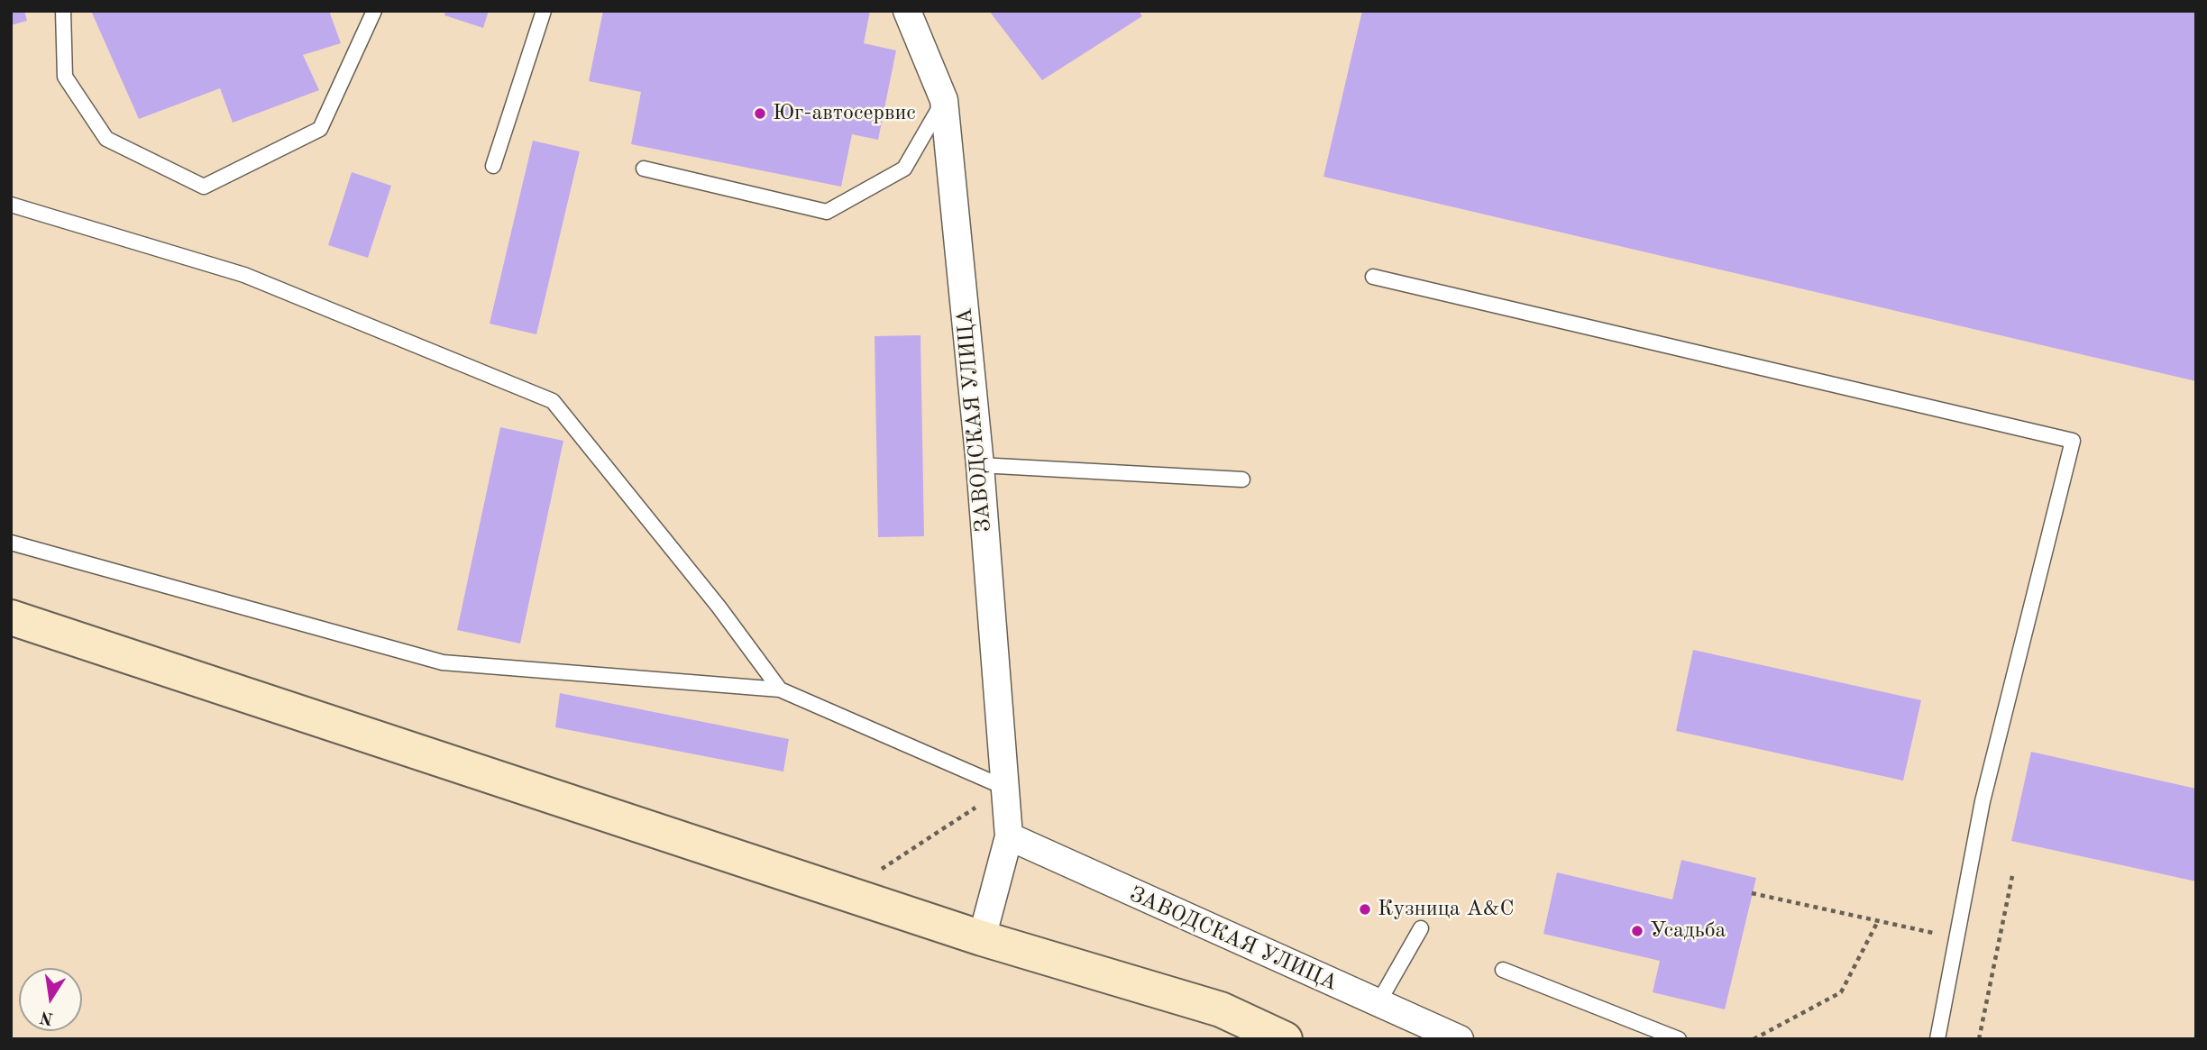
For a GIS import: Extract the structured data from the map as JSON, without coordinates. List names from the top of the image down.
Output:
{
  "streets": {
    "street": ["ЗАВОДСКАЯ УЛИЦА"]
  },
  "places": ["Юг-автосервис", "Кузница А&С", "Усадьба"],
  "north": "bottom"
}
